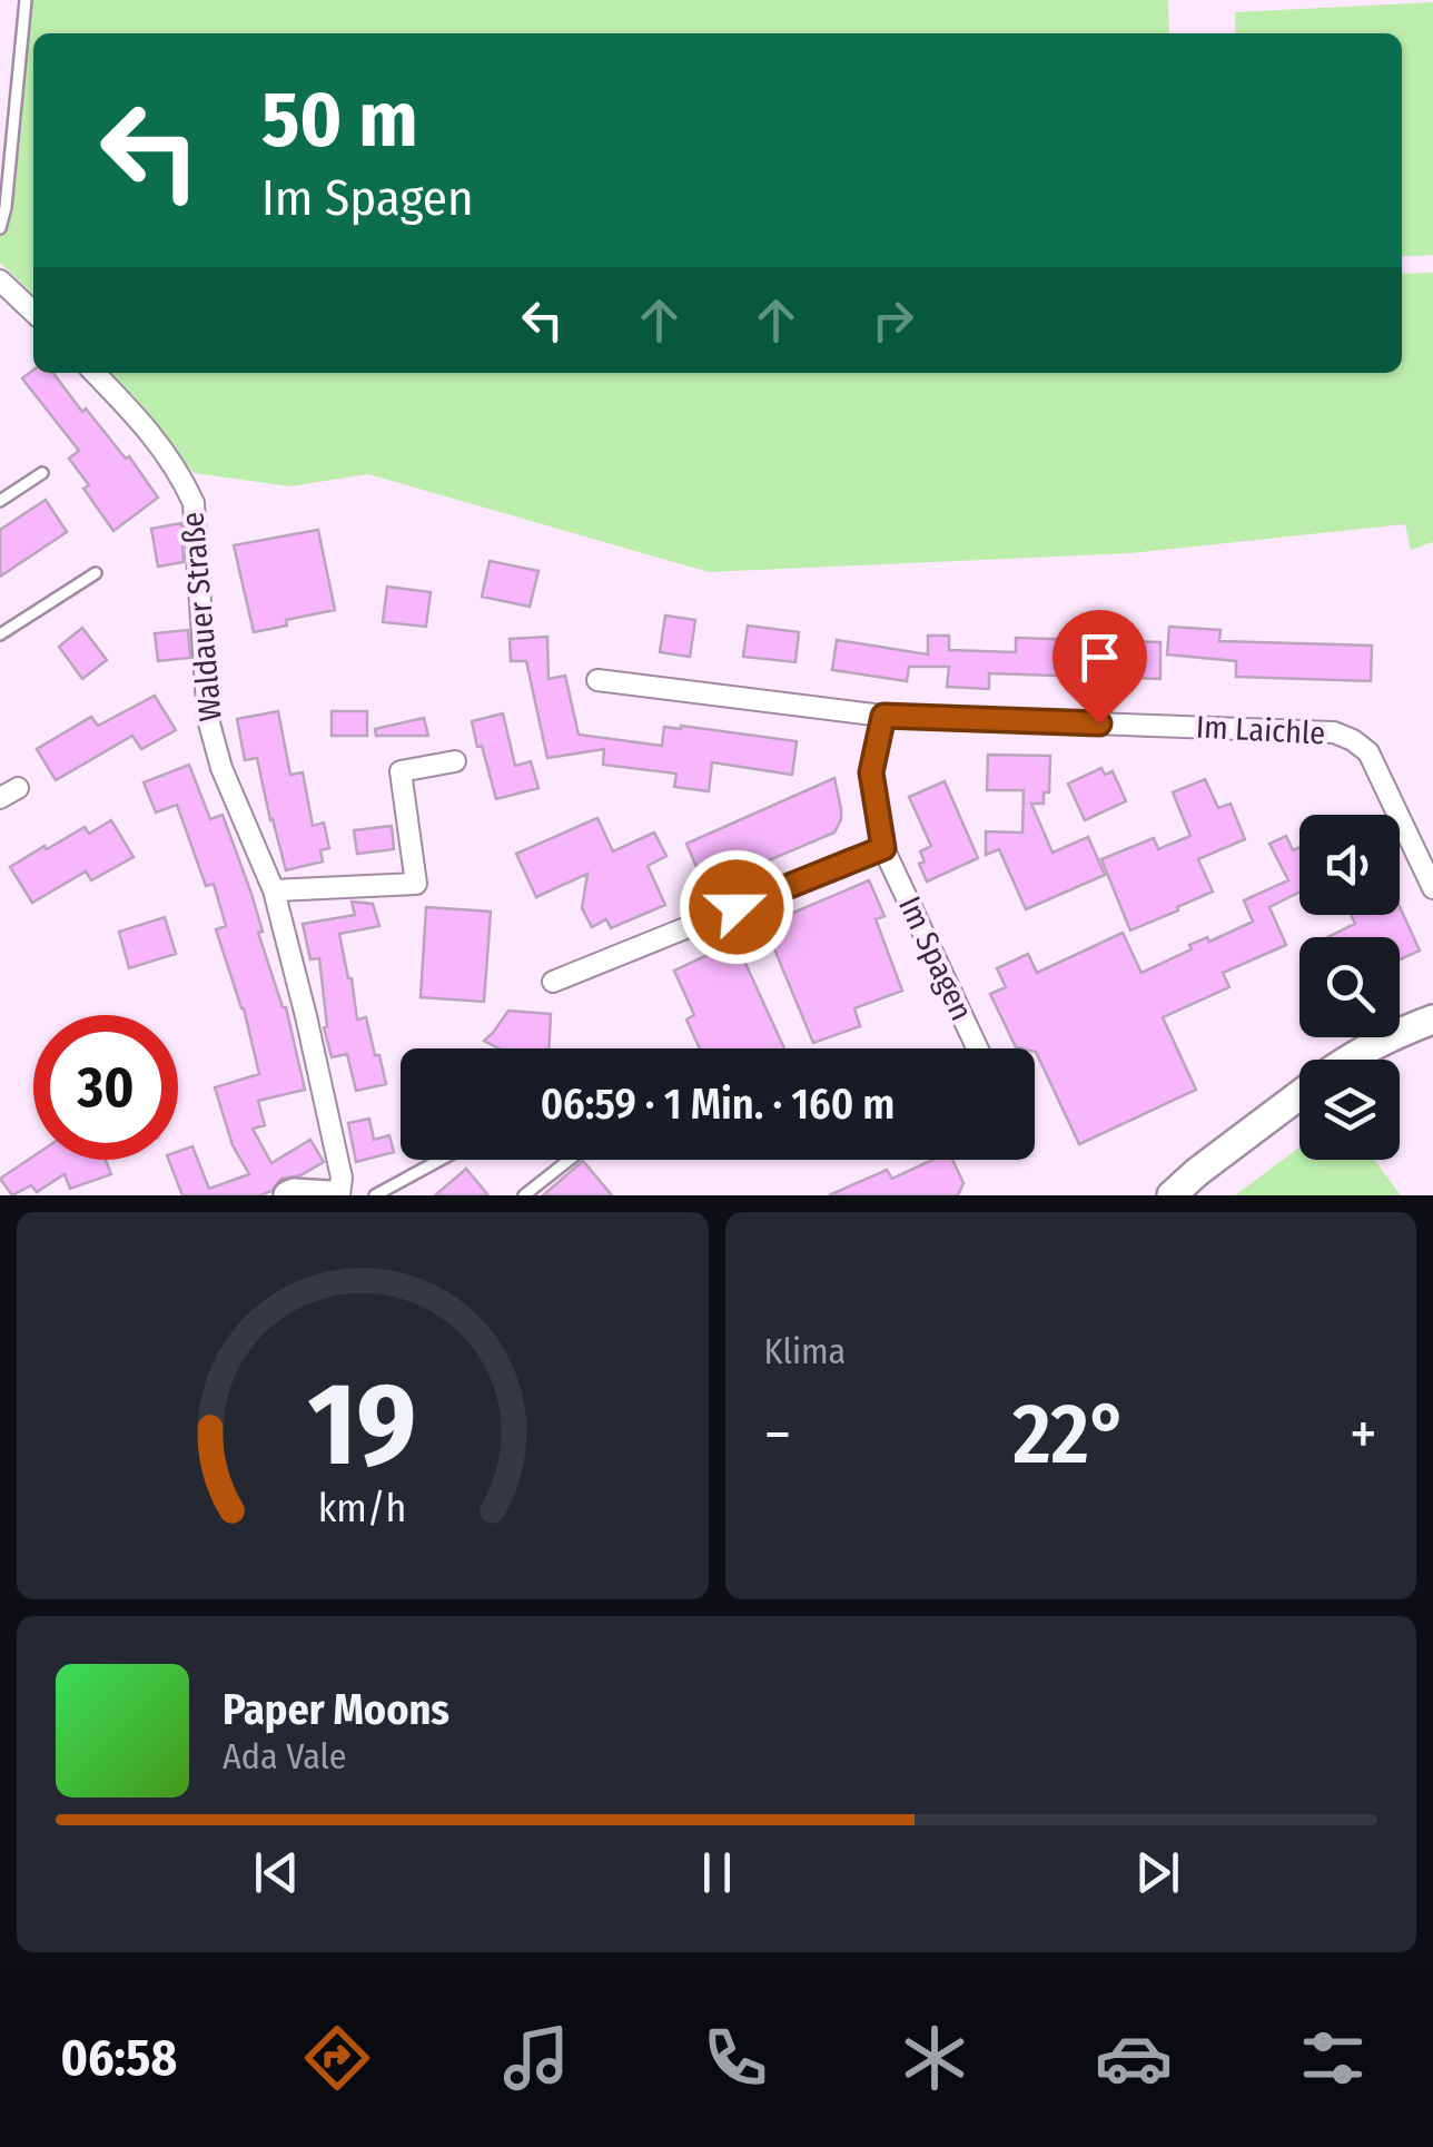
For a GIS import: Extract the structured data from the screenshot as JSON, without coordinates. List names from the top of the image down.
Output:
{
  "streets": {
    "street": ["Waldauer Straße", "Im Laichle", "Im Spagen"]
  },
  "crossings": [
    ["Im Laichle", "Im Spagen"]
  ],
  "page": {
    "turn": ["50 m", "Im Spagen"],
    "limit": "30",
    "trip": "06:59 · 1 Min. · 160 m",
    "tile": "Klima",
    "heat": ["−", "22°", "+"],
    "song": ["Paper Moons", "Ada Vale"],
    "tabs": "06:58",
    "gauge": ["19", "km/h"]
  }
}
